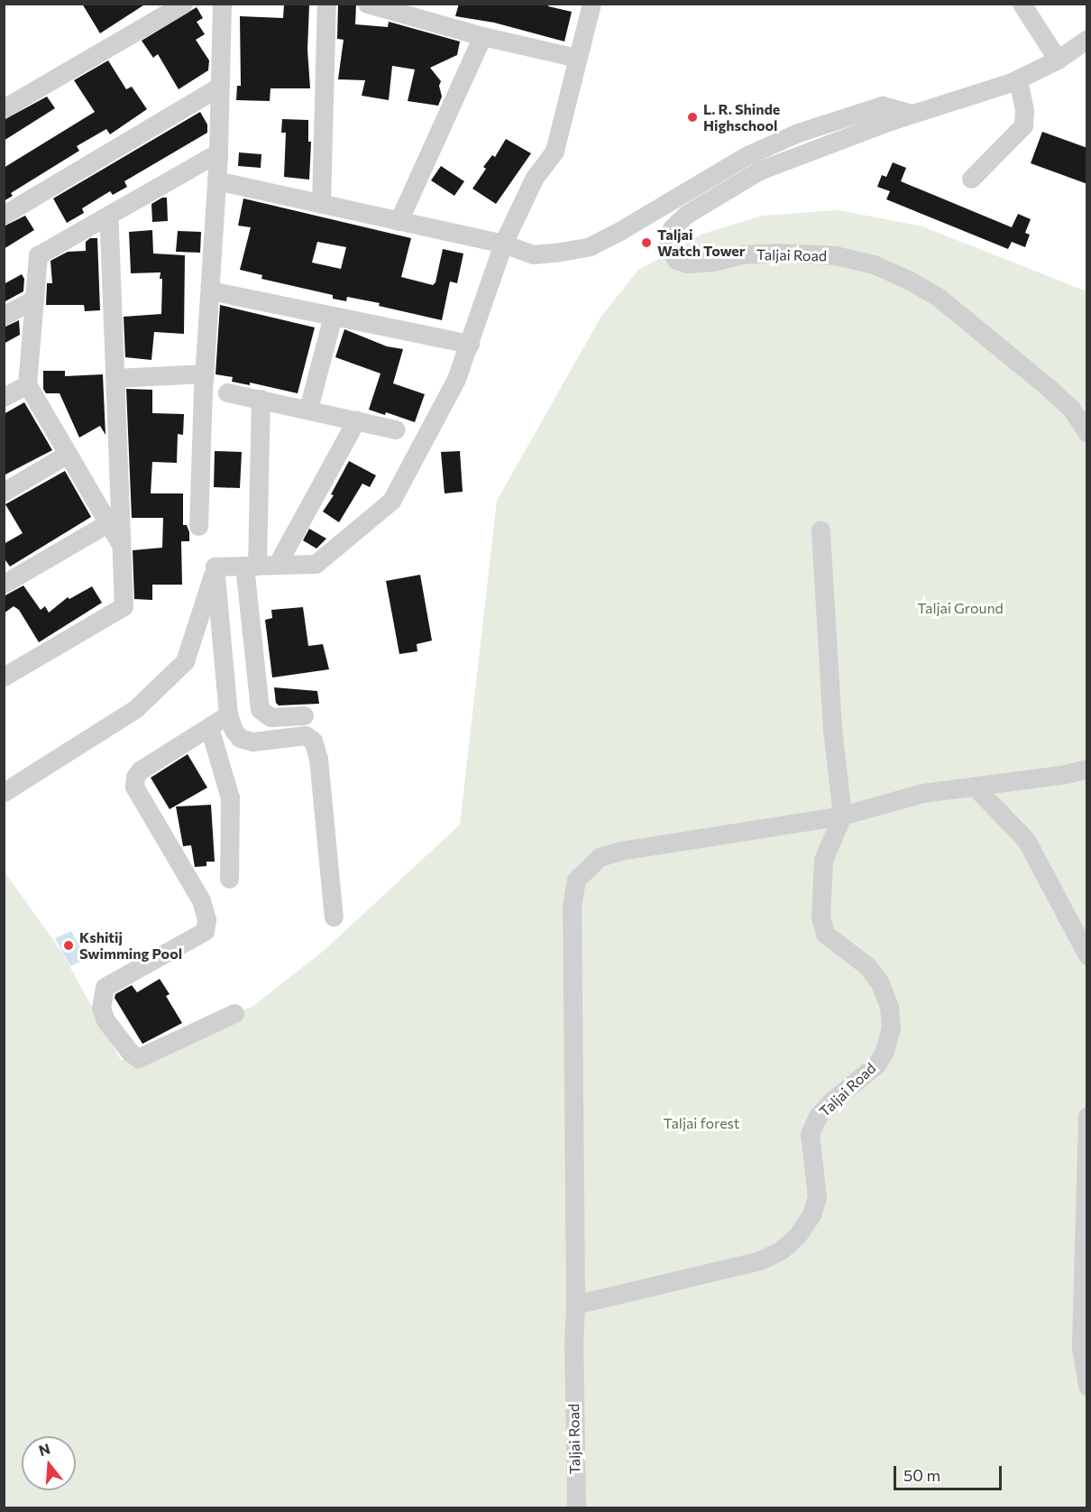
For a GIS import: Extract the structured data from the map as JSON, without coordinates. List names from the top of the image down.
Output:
{
  "streets": {
    "street": ["Taljai Road"]
  },
  "parks": ["Taljai Ground", "Taljai forest"],
  "places": ["L. R. Shinde Highschool", "Taljai Watch Tower", "Kshitij Swimming Pool"],
  "scale_bar": "50 m",
  "north": "top"
}
